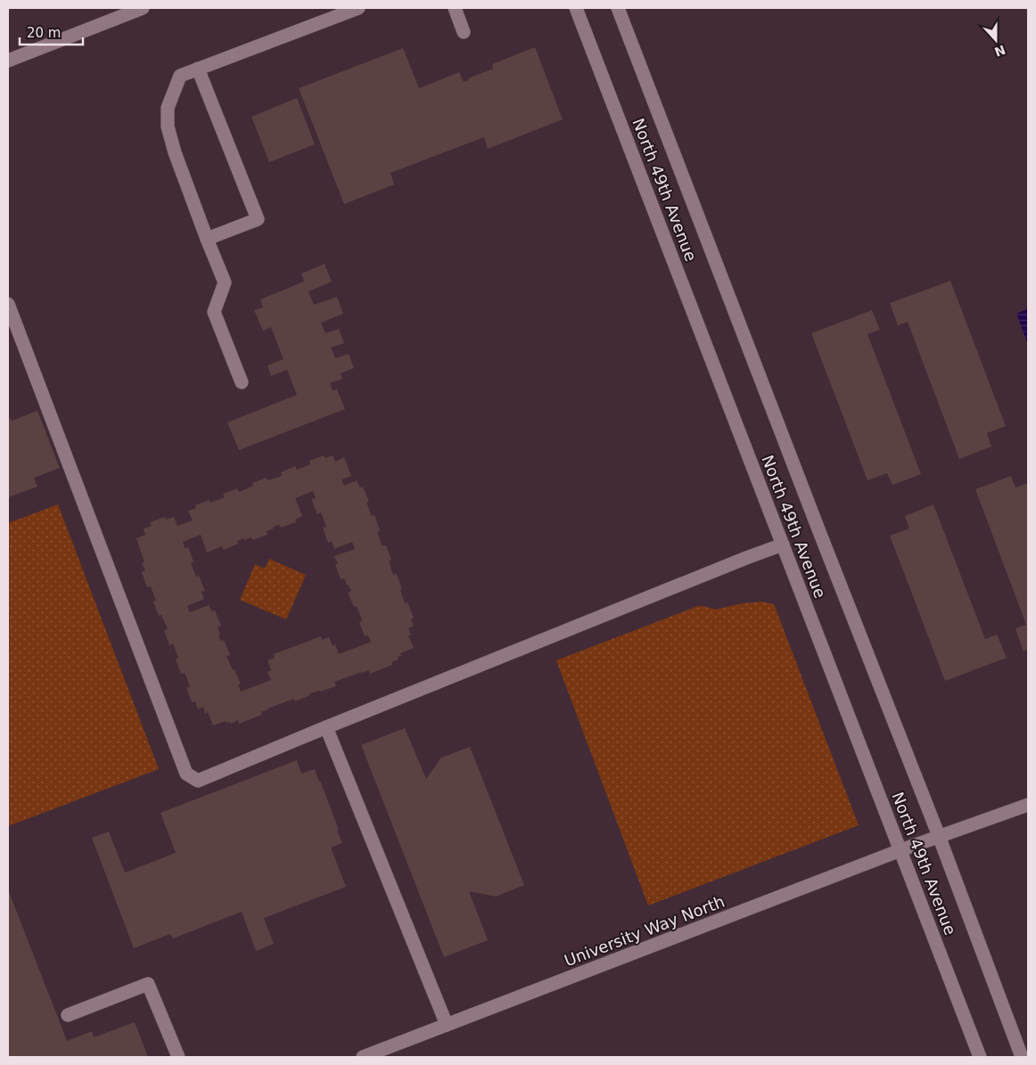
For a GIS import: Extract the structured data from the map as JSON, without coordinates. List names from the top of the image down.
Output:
{
  "streets": {
    "street": ["North 49th Avenue", "University Way North"]
  },
  "crossings": [
    ["North 49th Avenue", "University Way North"]
  ],
  "scale_bar": "20 m",
  "north": "bottom"
}
